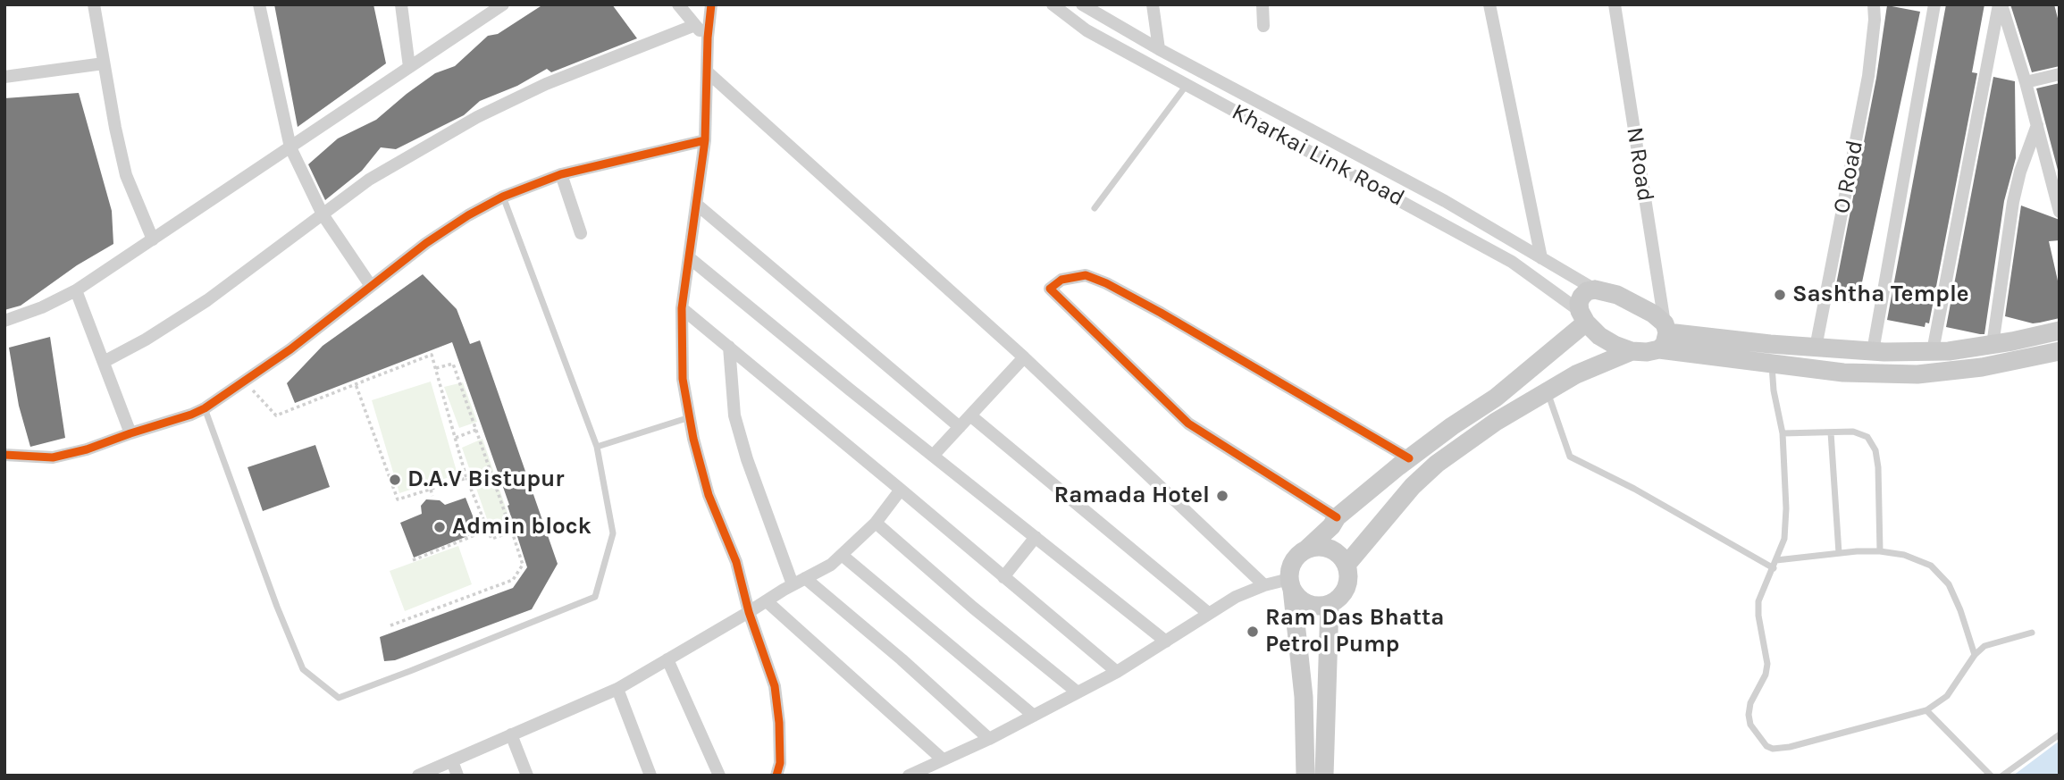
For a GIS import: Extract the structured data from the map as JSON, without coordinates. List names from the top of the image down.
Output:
{
  "streets": {
    "street": ["Kharkai Link Road", "N Road", "O Road"]
  },
  "places": [
    "Sashtha Temple",
    "D.A.V Bistupur",
    "Ramada Hotel",
    "Admin block",
    "Ram Das Bhatta Petrol Pump"
  ]
}
